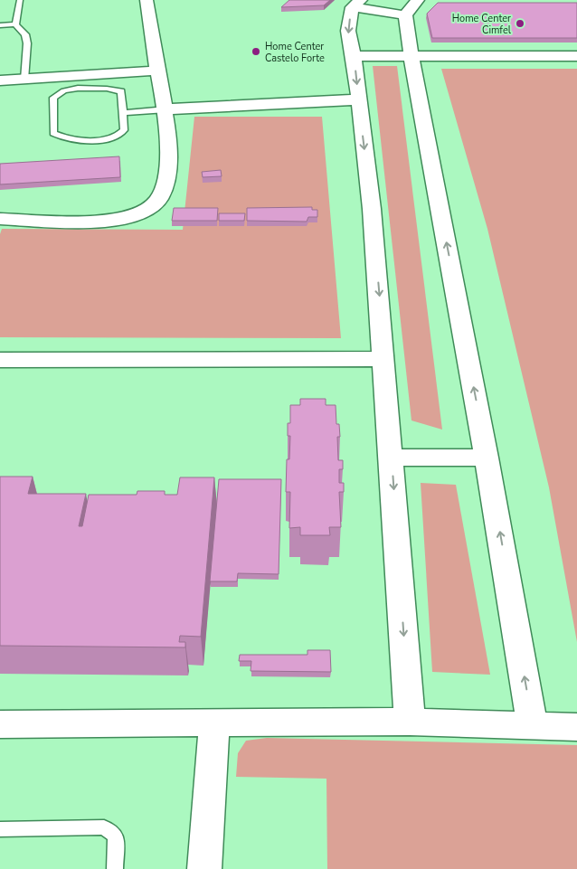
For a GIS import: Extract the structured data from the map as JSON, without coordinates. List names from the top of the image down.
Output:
{
  "places": ["Home Center Cimfel", "Home Center Castelo Forte"]
}
